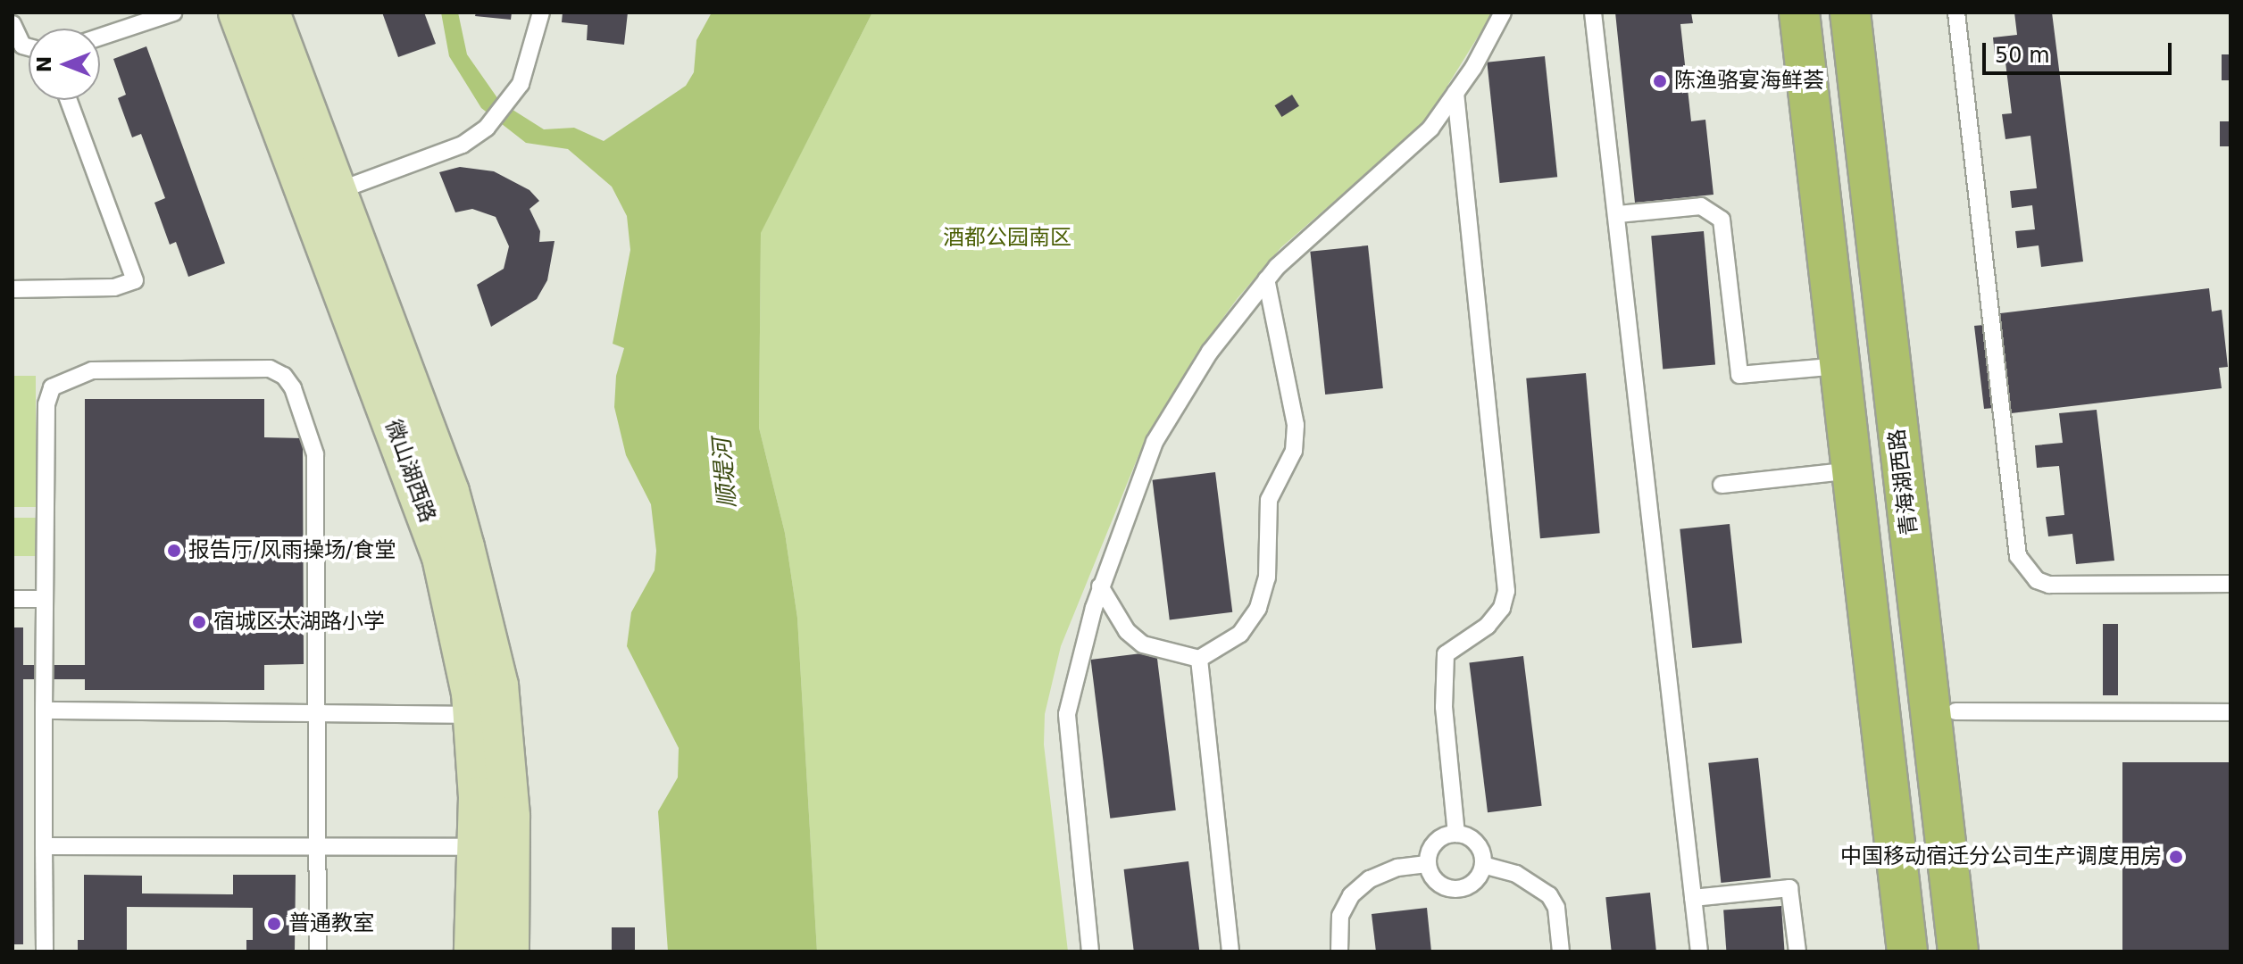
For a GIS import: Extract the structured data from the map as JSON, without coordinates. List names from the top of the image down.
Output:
{
  "streets": {
    "main road": ["青海湖西路"],
    "street": ["微山湖西路"]
  },
  "water": ["顺堤河"],
  "parks": ["酒都公园南区"],
  "places": [
    "陈渔骆宴海鲜荟",
    "报告厅/风雨操场/食堂",
    "宿城区太湖路小学",
    "中国移动宿迁分公司生产调度用房",
    "普通教室"
  ],
  "scale_bar": "50 m",
  "north": "left"
}
